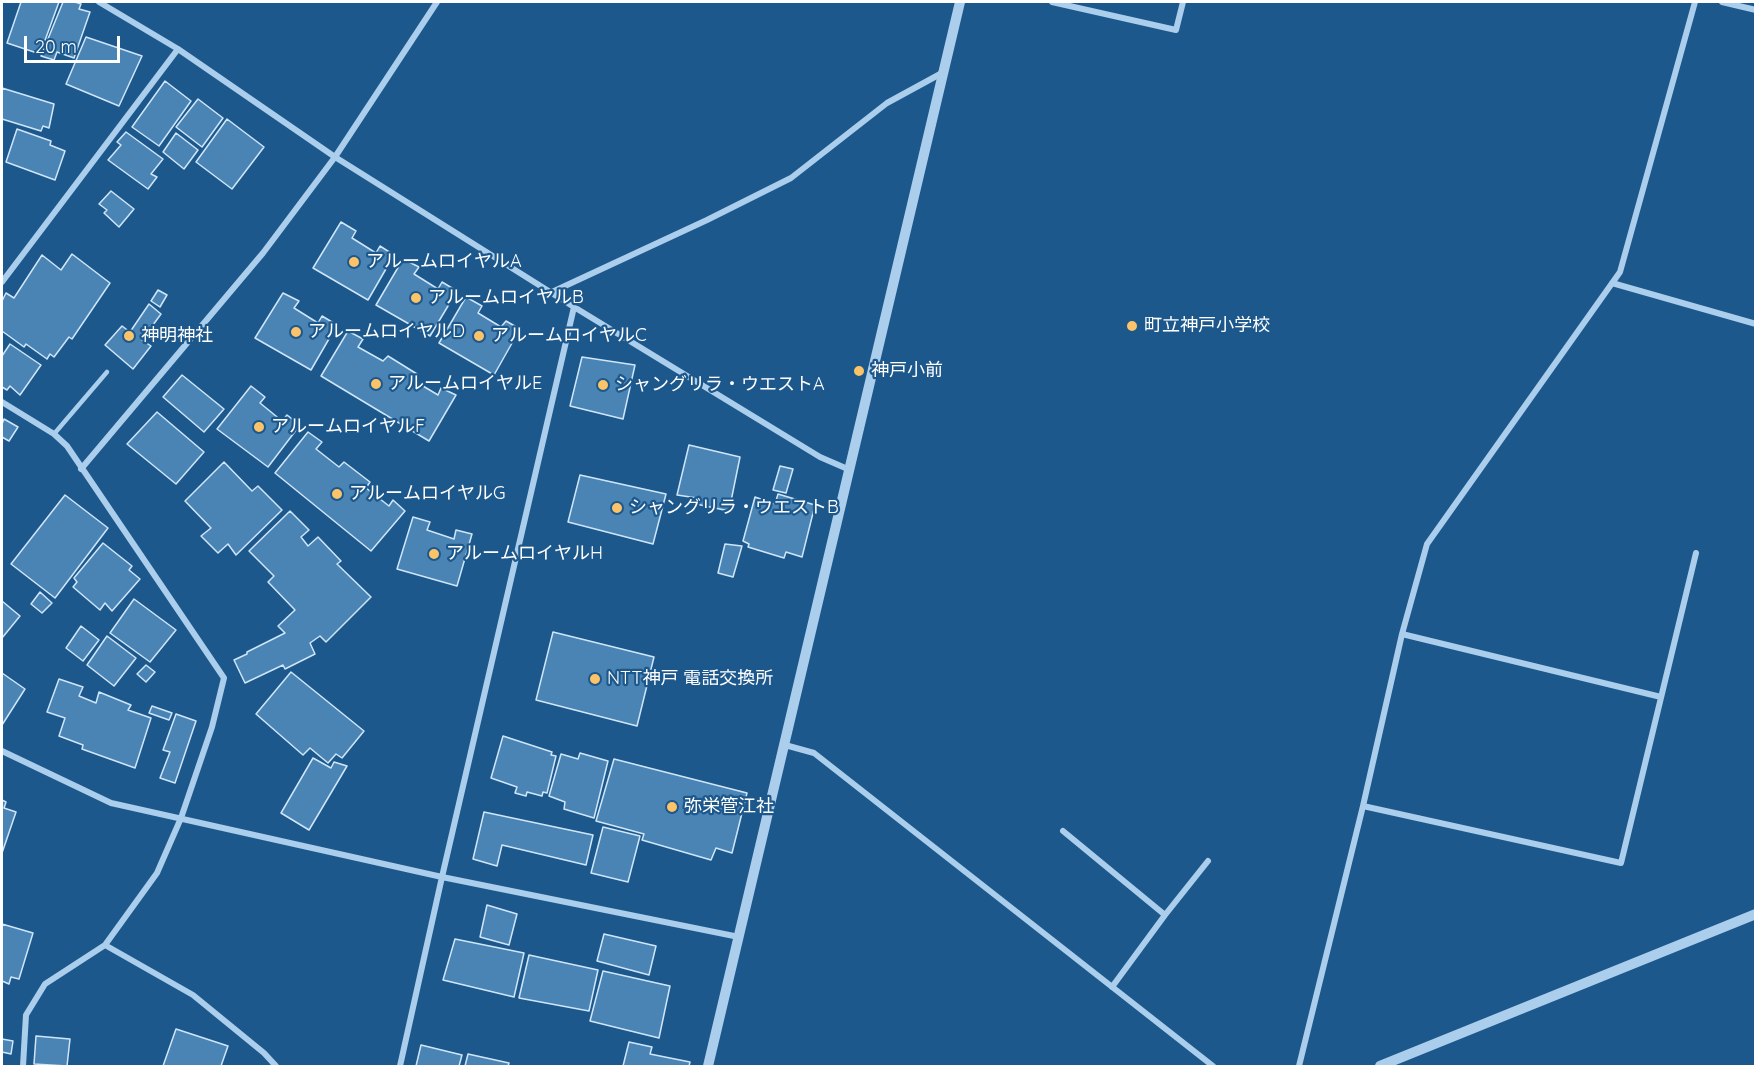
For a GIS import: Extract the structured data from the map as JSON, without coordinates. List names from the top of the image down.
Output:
{
  "places": [
    "アルームロイヤルA",
    "アルームロイヤルB",
    "町立神戸小学校",
    "アルームロイヤルD",
    "神明神社",
    "アルームロイヤルC",
    "神戸小前",
    "アルームロイヤルE",
    "シャングリラ・ウエストA",
    "アルームロイヤルF",
    "アルームロイヤルG",
    "シャングリラ・ウエストB",
    "アルームロイヤルH",
    "NTT神戸 電話交換所",
    "弥栄管江社"
  ],
  "scale_bar": "20 m"
}
